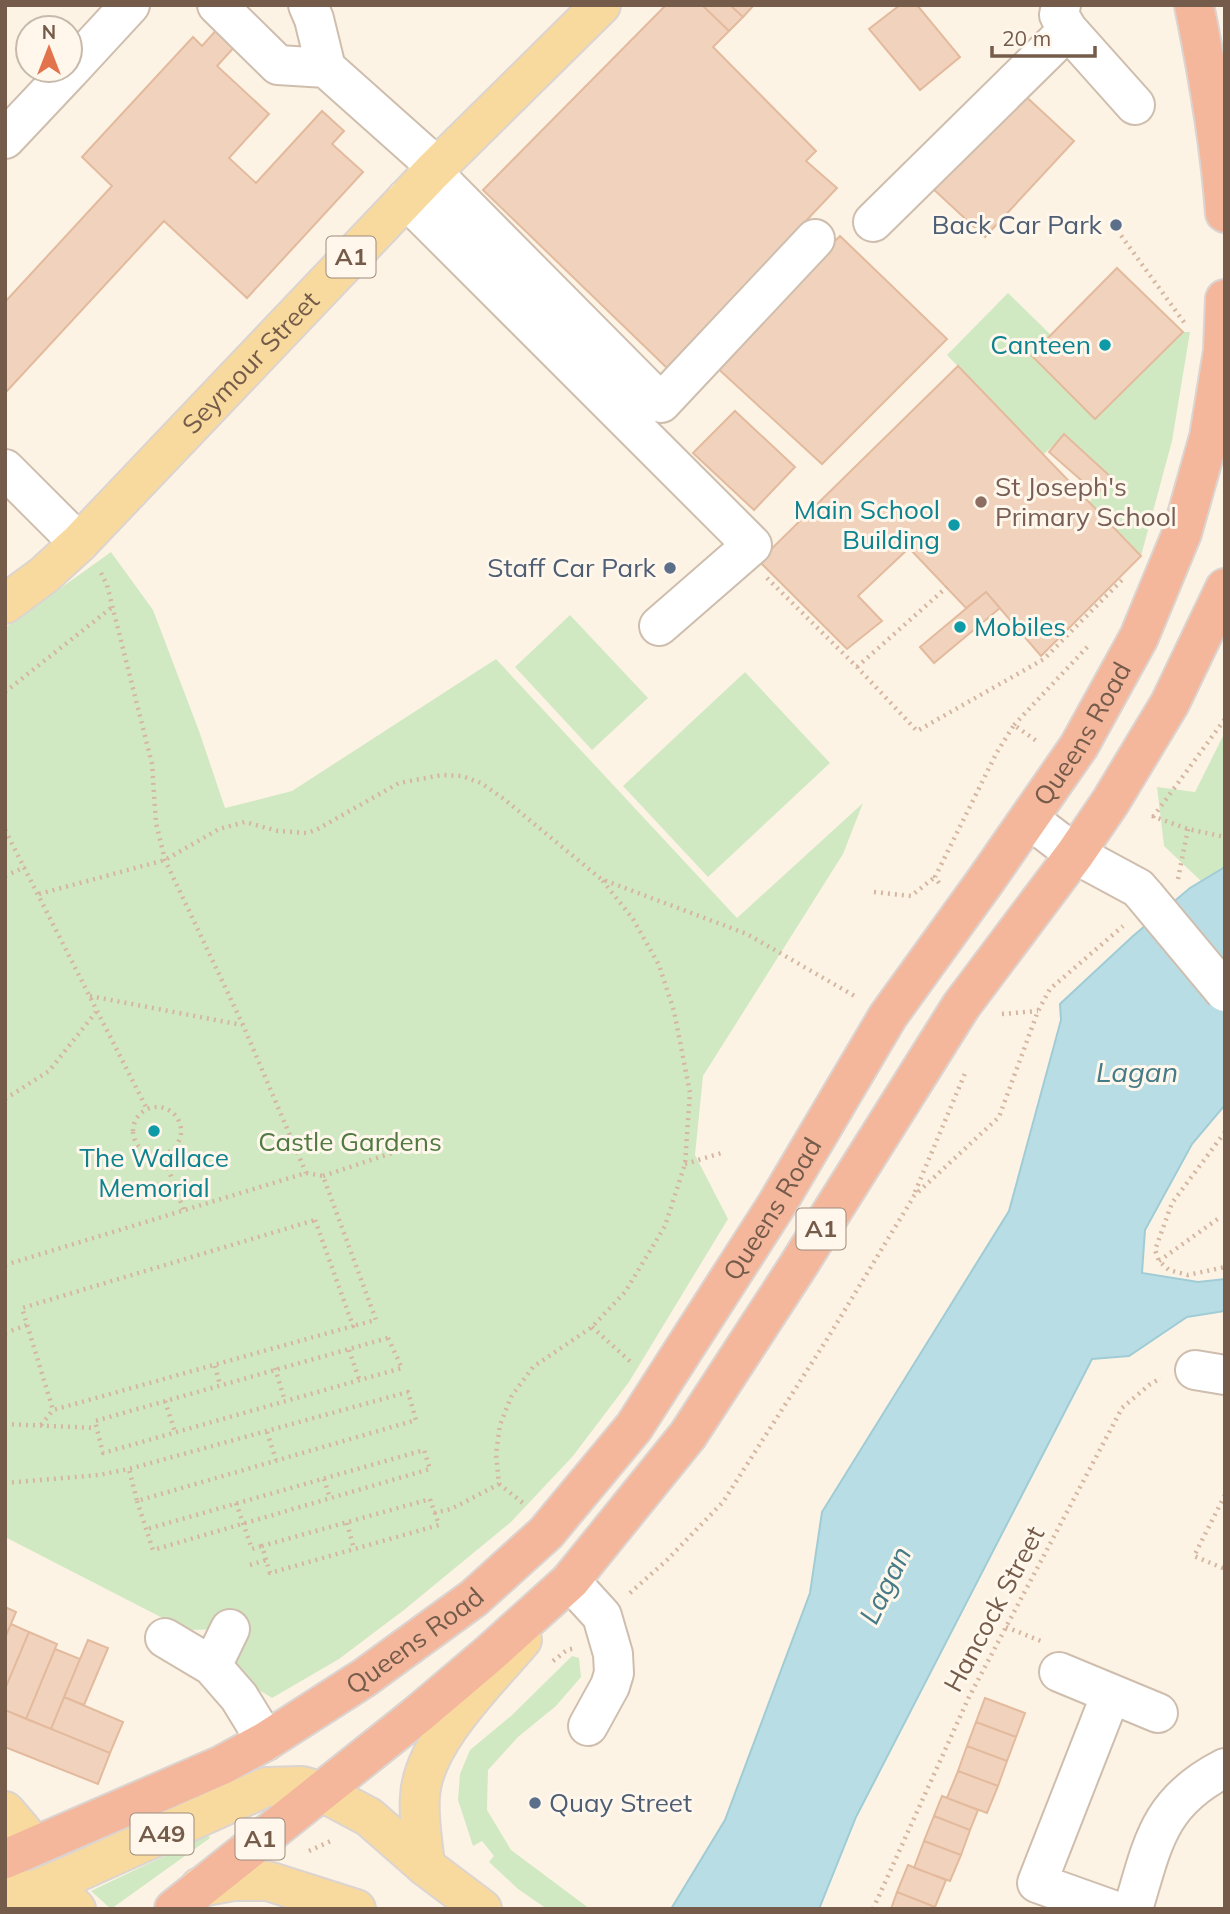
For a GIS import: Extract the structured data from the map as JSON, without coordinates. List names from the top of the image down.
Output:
{
  "streets": {
    "highway": ["A1", "Queens Road"],
    "main road": ["Seymour Street", "A49"],
    "path": ["Hancock Street"]
  },
  "crossings": [
    ["A1", "Seymour Street"],
    ["Queens Road", "A49"]
  ],
  "water": ["Lagan"],
  "parks": ["Castle Gardens"],
  "places": [
    "Back Car Park",
    "Canteen",
    "St Joseph's Primary School",
    "Main School Building",
    "Staff Car Park",
    "Mobiles",
    "The Wallace Memorial",
    "Quay Street"
  ],
  "scale_bar": "20 m",
  "north": "top"
}
